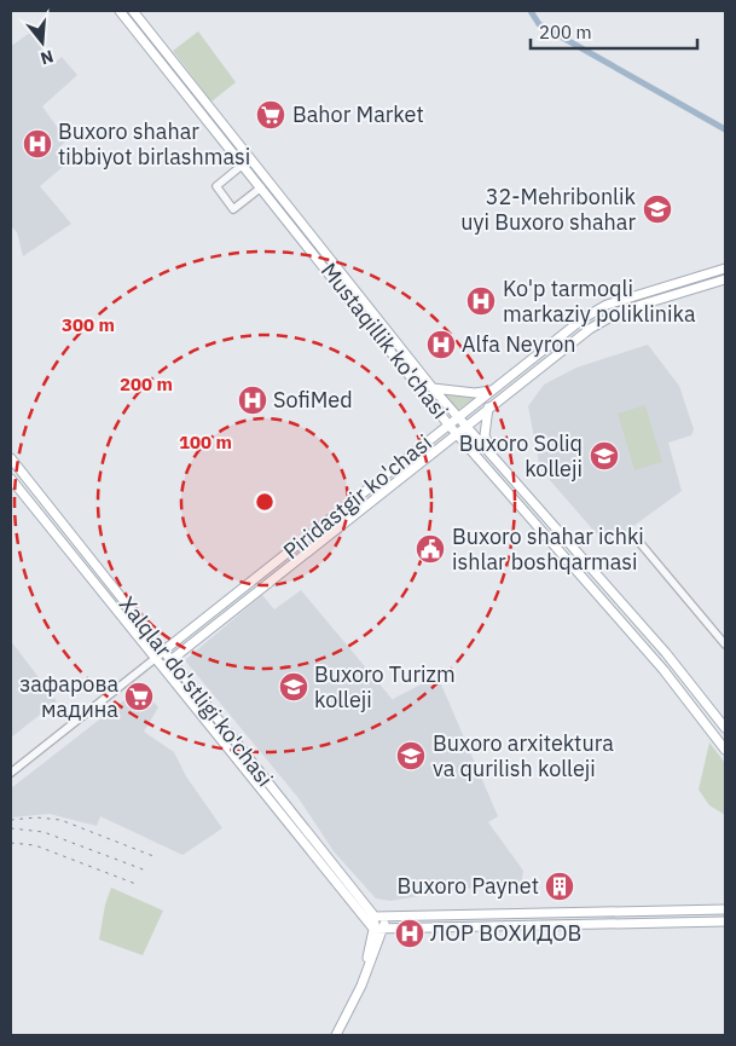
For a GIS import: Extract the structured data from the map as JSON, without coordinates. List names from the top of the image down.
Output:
{
  "streets": {
    "main road": ["Mustaqillik ko'chasi", "Piridastgir ko'chasi", "Xalqlar do'stligi ko'chasi"]
  },
  "crossings": [
    ["Mustaqillik ko'chasi", "Piridastgir ko'chasi"],
    ["Piridastgir ko'chasi", "Xalqlar do'stligi ko'chasi"]
  ],
  "places": {
    "supermarket": ["Bahor Market", "зафарова мадина"],
    "hospital": [
      "Buxoro shahar tibbiyot birlashmasi",
      "Ko'p tarmoqli markaziy poliklinika",
      "Alfa Neyron",
      "SofiMed",
      "ЛОР ВОХИДОВ"
    ],
    "school or university": [
      "32-Mehribonlik uyi Buxoro shahar",
      "Buxoro Soliq kolleji",
      "Buxoro Turizm kolleji",
      "Buxoro arxitektura va qurilish kolleji"
    ],
    "public building": ["Buxoro shahar ichki ishlar boshqarmasi"],
    "building": ["Buxoro Paynet"]
  },
  "scale_bar": "200 m",
  "north": "bottom",
  "rings": ["300 m", "200 m", "100 m"]
}
